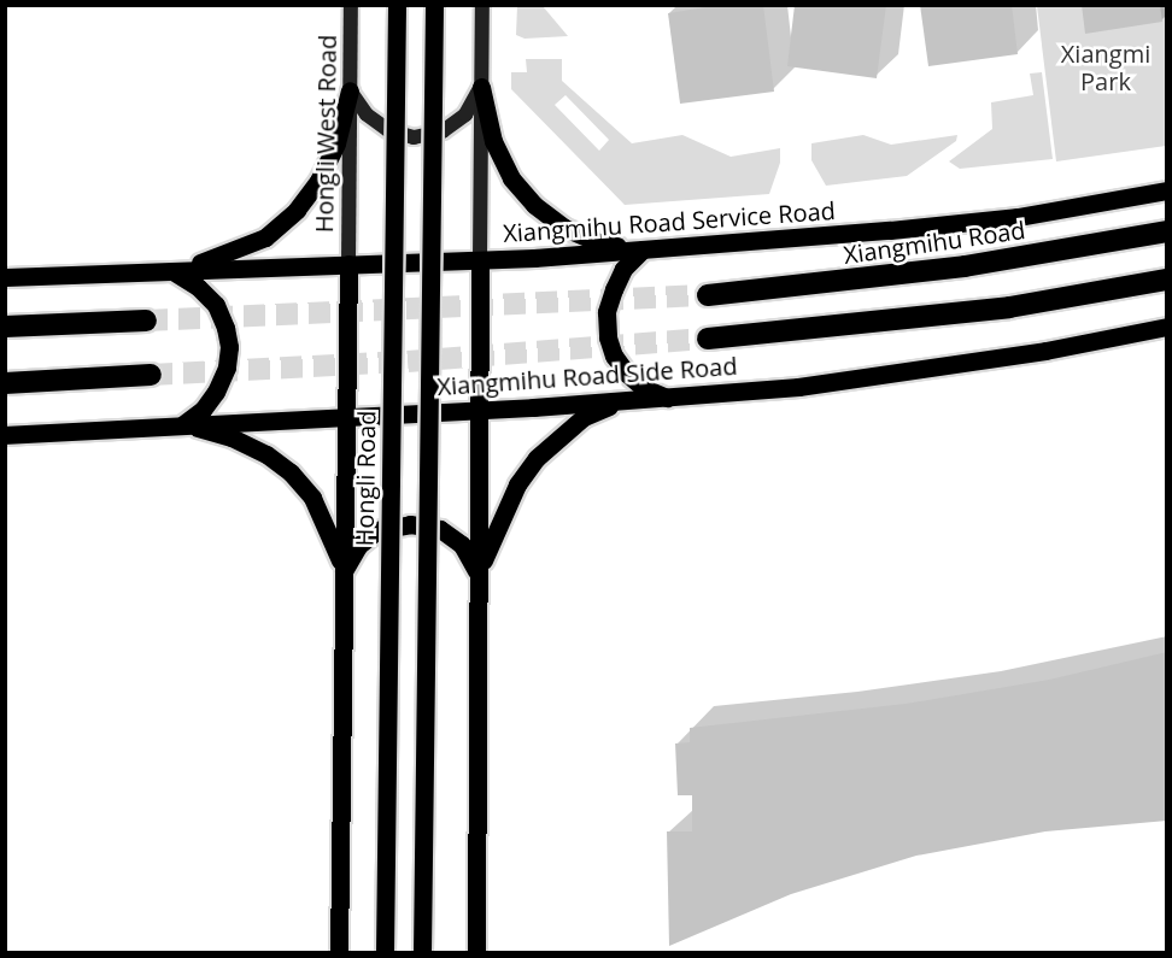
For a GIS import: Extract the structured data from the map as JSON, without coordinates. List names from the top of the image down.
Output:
{
  "streets": {
    "highway": ["Xiangmihu Road"],
    "main road": [
      "Hongli West Road",
      "Xiangmihu Road Service Road",
      "Xiangmihu Road Side Road",
      "Hongli Road"
    ]
  },
  "crossings": [
    ["Hongli West Road", "Xiangmihu Road Service Road"],
    ["Hongli West Road", "Hongli Road"],
    ["Xiangmihu Road Service Road", "Hongli Road"],
    ["Xiangmihu Road Side Road", "Hongli Road"]
  ],
  "parks": ["Xiangmi Park"]
}
